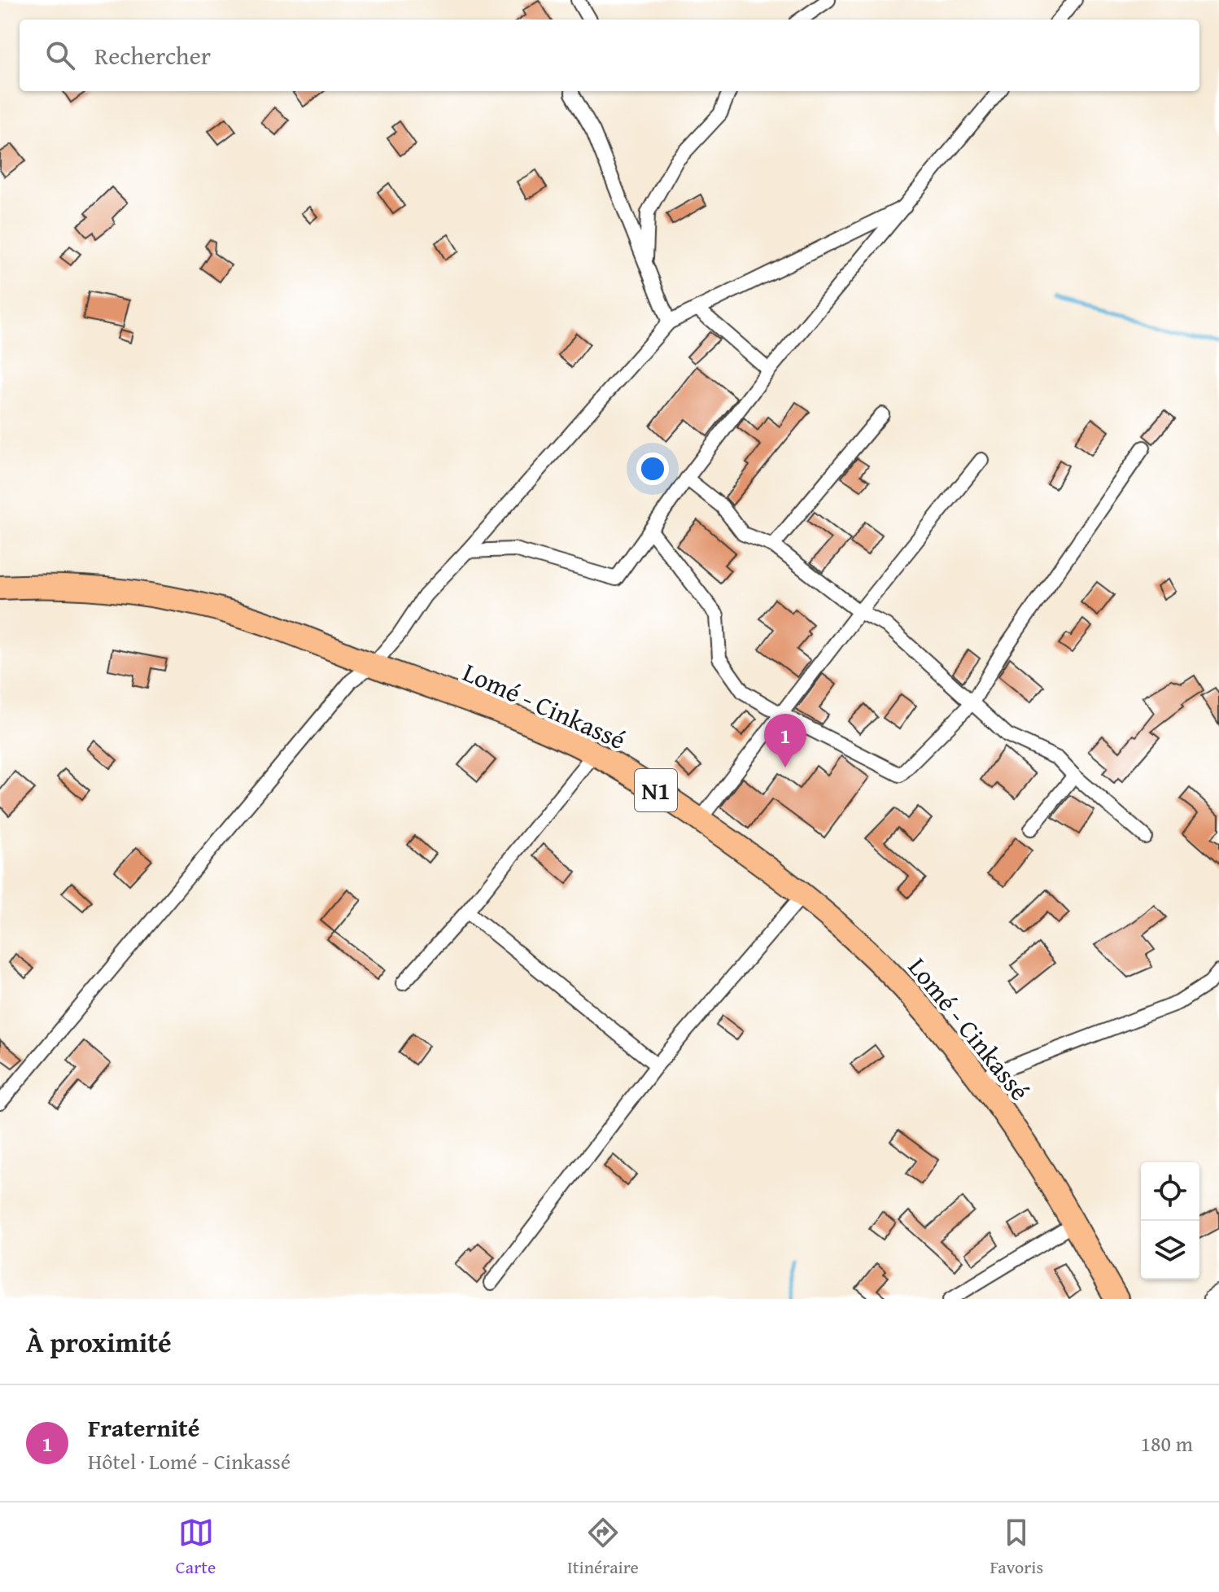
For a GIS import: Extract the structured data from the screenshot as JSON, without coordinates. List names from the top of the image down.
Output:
{
  "streets": {
    "highway": ["Lomé - Cinkassé", "N1"]
  },
  "page": {
    "search": "Rechercher",
    "pins": "1",
    "heading": "À proximité",
    "list": [
      {
        "mark": "1",
        "name": "Fraternité",
        "note": "Hôtel · Lomé - Cinkassé",
        "value": "180 m"
      }
    ],
    "nav": ["Carte", "Itinéraire", "Favoris"]
  }
}
